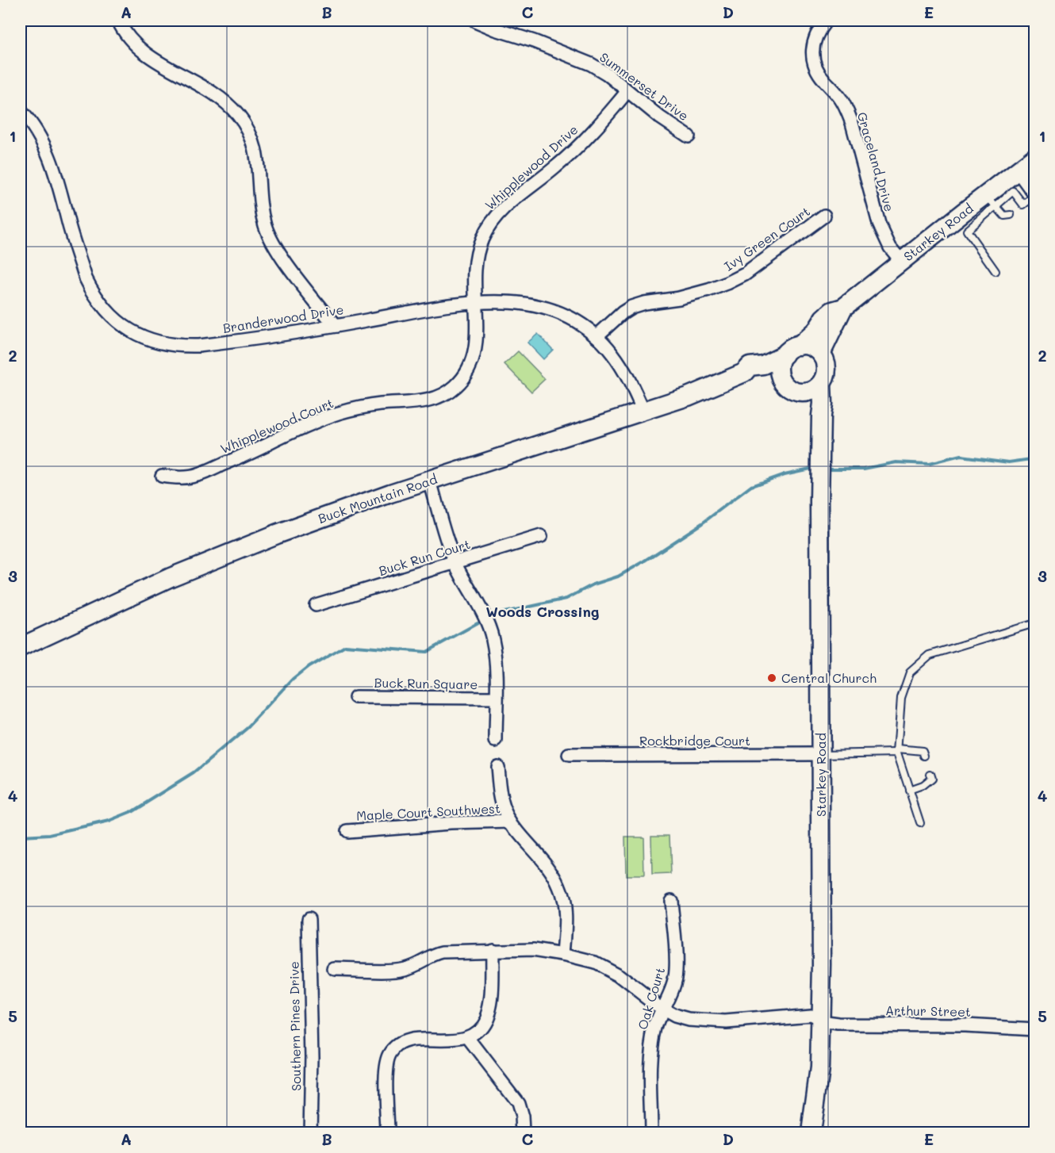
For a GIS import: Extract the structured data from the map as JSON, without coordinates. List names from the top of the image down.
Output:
{
  "streets": {
    "main road": ["Starkey Road", "Buck Mountain Road"],
    "street": [
      "Summerset Drive",
      "Graceland Drive",
      "Whipplewood Drive",
      "Ivy Green Court",
      "Branderwood Drive",
      "Whipplewood Court",
      "Buck Run Court",
      "Buck Run Square",
      "Rockbridge Court",
      "Maple Court Southwest",
      "Oak Court",
      "Arthur Street",
      "Southern Pines Drive"
    ]
  },
  "crossings": [
    ["Summerset Drive", "Whipplewood Drive"],
    ["Graceland Drive", "Starkey Road"],
    ["Whipplewood Drive", "Branderwood Drive"],
    ["Whipplewood Drive", "Whipplewood Court"],
    ["Starkey Road", "Buck Mountain Road"],
    ["Starkey Road", "Rockbridge Court"],
    ["Starkey Road", "Arthur Street"],
    ["Ivy Green Court", "Branderwood Drive"],
    ["Branderwood Drive", "Whipplewood Court"],
    ["Branderwood Drive", "Buck Mountain Road"],
    ["Oak Court", "Arthur Street"]
  ],
  "districts": ["Woods Crossing"],
  "places": ["Central Church"],
  "grid": {
    "columns": [
      "A",
      "B",
      "C",
      "D",
      "E"
    ],
    "rows": [
      "1",
      "2",
      "3",
      "4",
      "5"
    ]
  }
}
